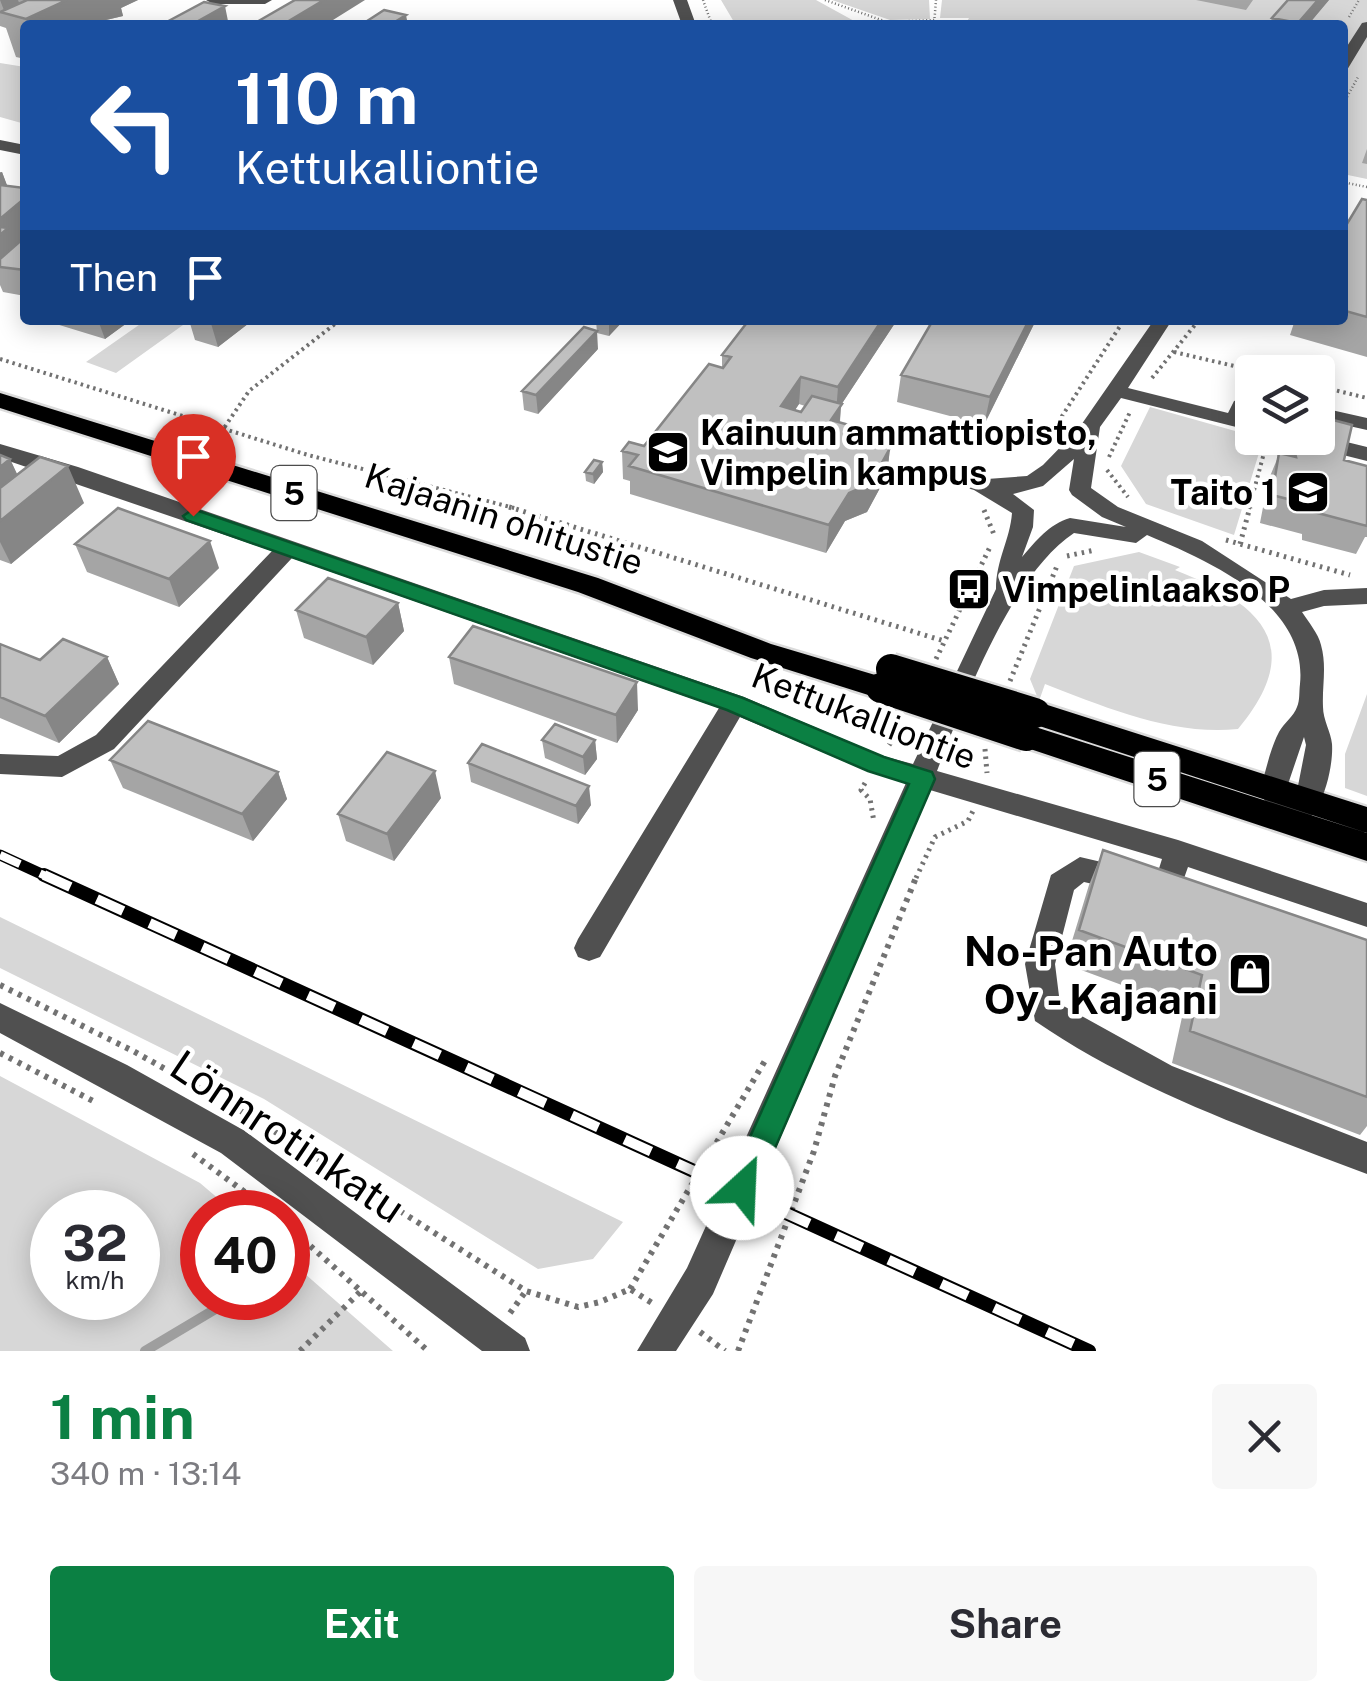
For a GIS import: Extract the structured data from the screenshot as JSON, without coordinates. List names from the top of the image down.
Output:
{
  "streets": {
    "highway": ["5", "Kajaanin ohitustie"],
    "street": ["Kettukalliontie", "Lönnrotinkatu"]
  },
  "places": {
    "school or university": ["Kainuun ammattiopisto, Vimpelin kampus", "Taito 1"],
    "bus stop": ["Vimpelinlaakso P"],
    "shop": ["No-Pan Auto Oy - Kajaani"]
  },
  "page": {
    "turn": ["110 m", "Kettukalliontie"],
    "then": "Then",
    "speed": "32 km/h",
    "limit": "40",
    "heading": ["1 min", "340 m · 13:14"],
    "buttons": ["Exit", "Share"]
  }
}
